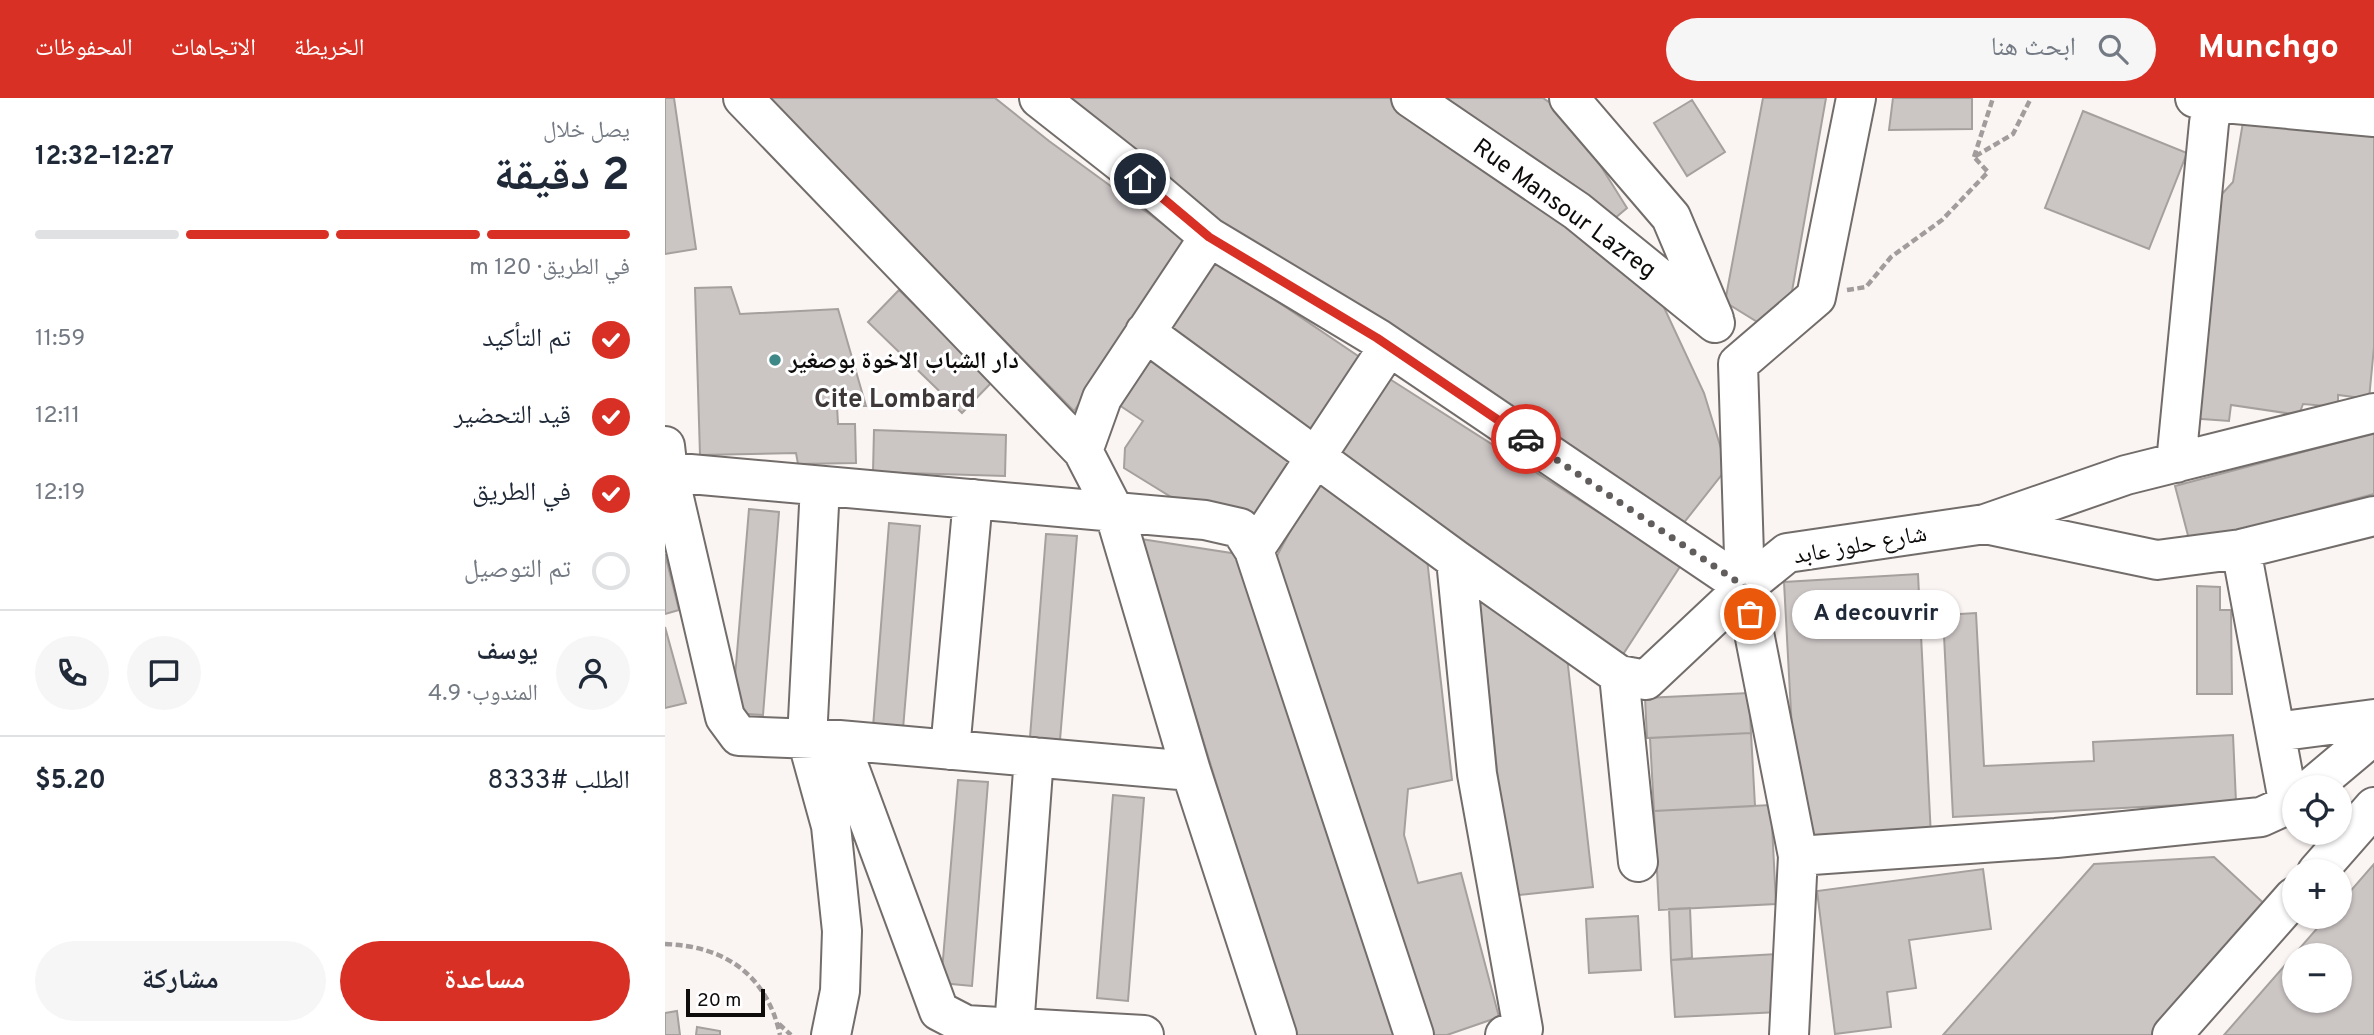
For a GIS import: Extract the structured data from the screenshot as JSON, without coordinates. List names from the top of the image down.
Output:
{
  "streets": {
    "street": ["Rue Mansour Lazreg", "شارع حلوز عابد"]
  },
  "districts": ["Cite Lombard"],
  "places": ["دار الشباب الاخوة بوصغير", "A decouvrir"],
  "scale_bar": "20 m",
  "page": {
    "header": "Munchgo",
    "search": "ابحث هنا",
    "nav": ["الخريطة", "الاتجاهات", "المحفوظات"],
    "heading": ["2 دقيقة", "يصل خلال", "12:27–12:32"],
    "panel": [
      "يوسف",
      "المندوب · 4.9",
      "الطلب #8333",
      "$5.20"
    ],
    "bar": "في الطريق · 120 m",
    "list": [
      ["تم التأكيد", "11:59"],
      ["قيد التحضير", "12:11"],
      ["في الطريق", "12:19"],
      "تم التوصيل"
    ],
    "bubble": "A decouvrir",
    "map_buttons": ["+", "−"],
    "buttons": ["مساعدة", "مشاركة"],
    "scale": "20 m"
  }
}
